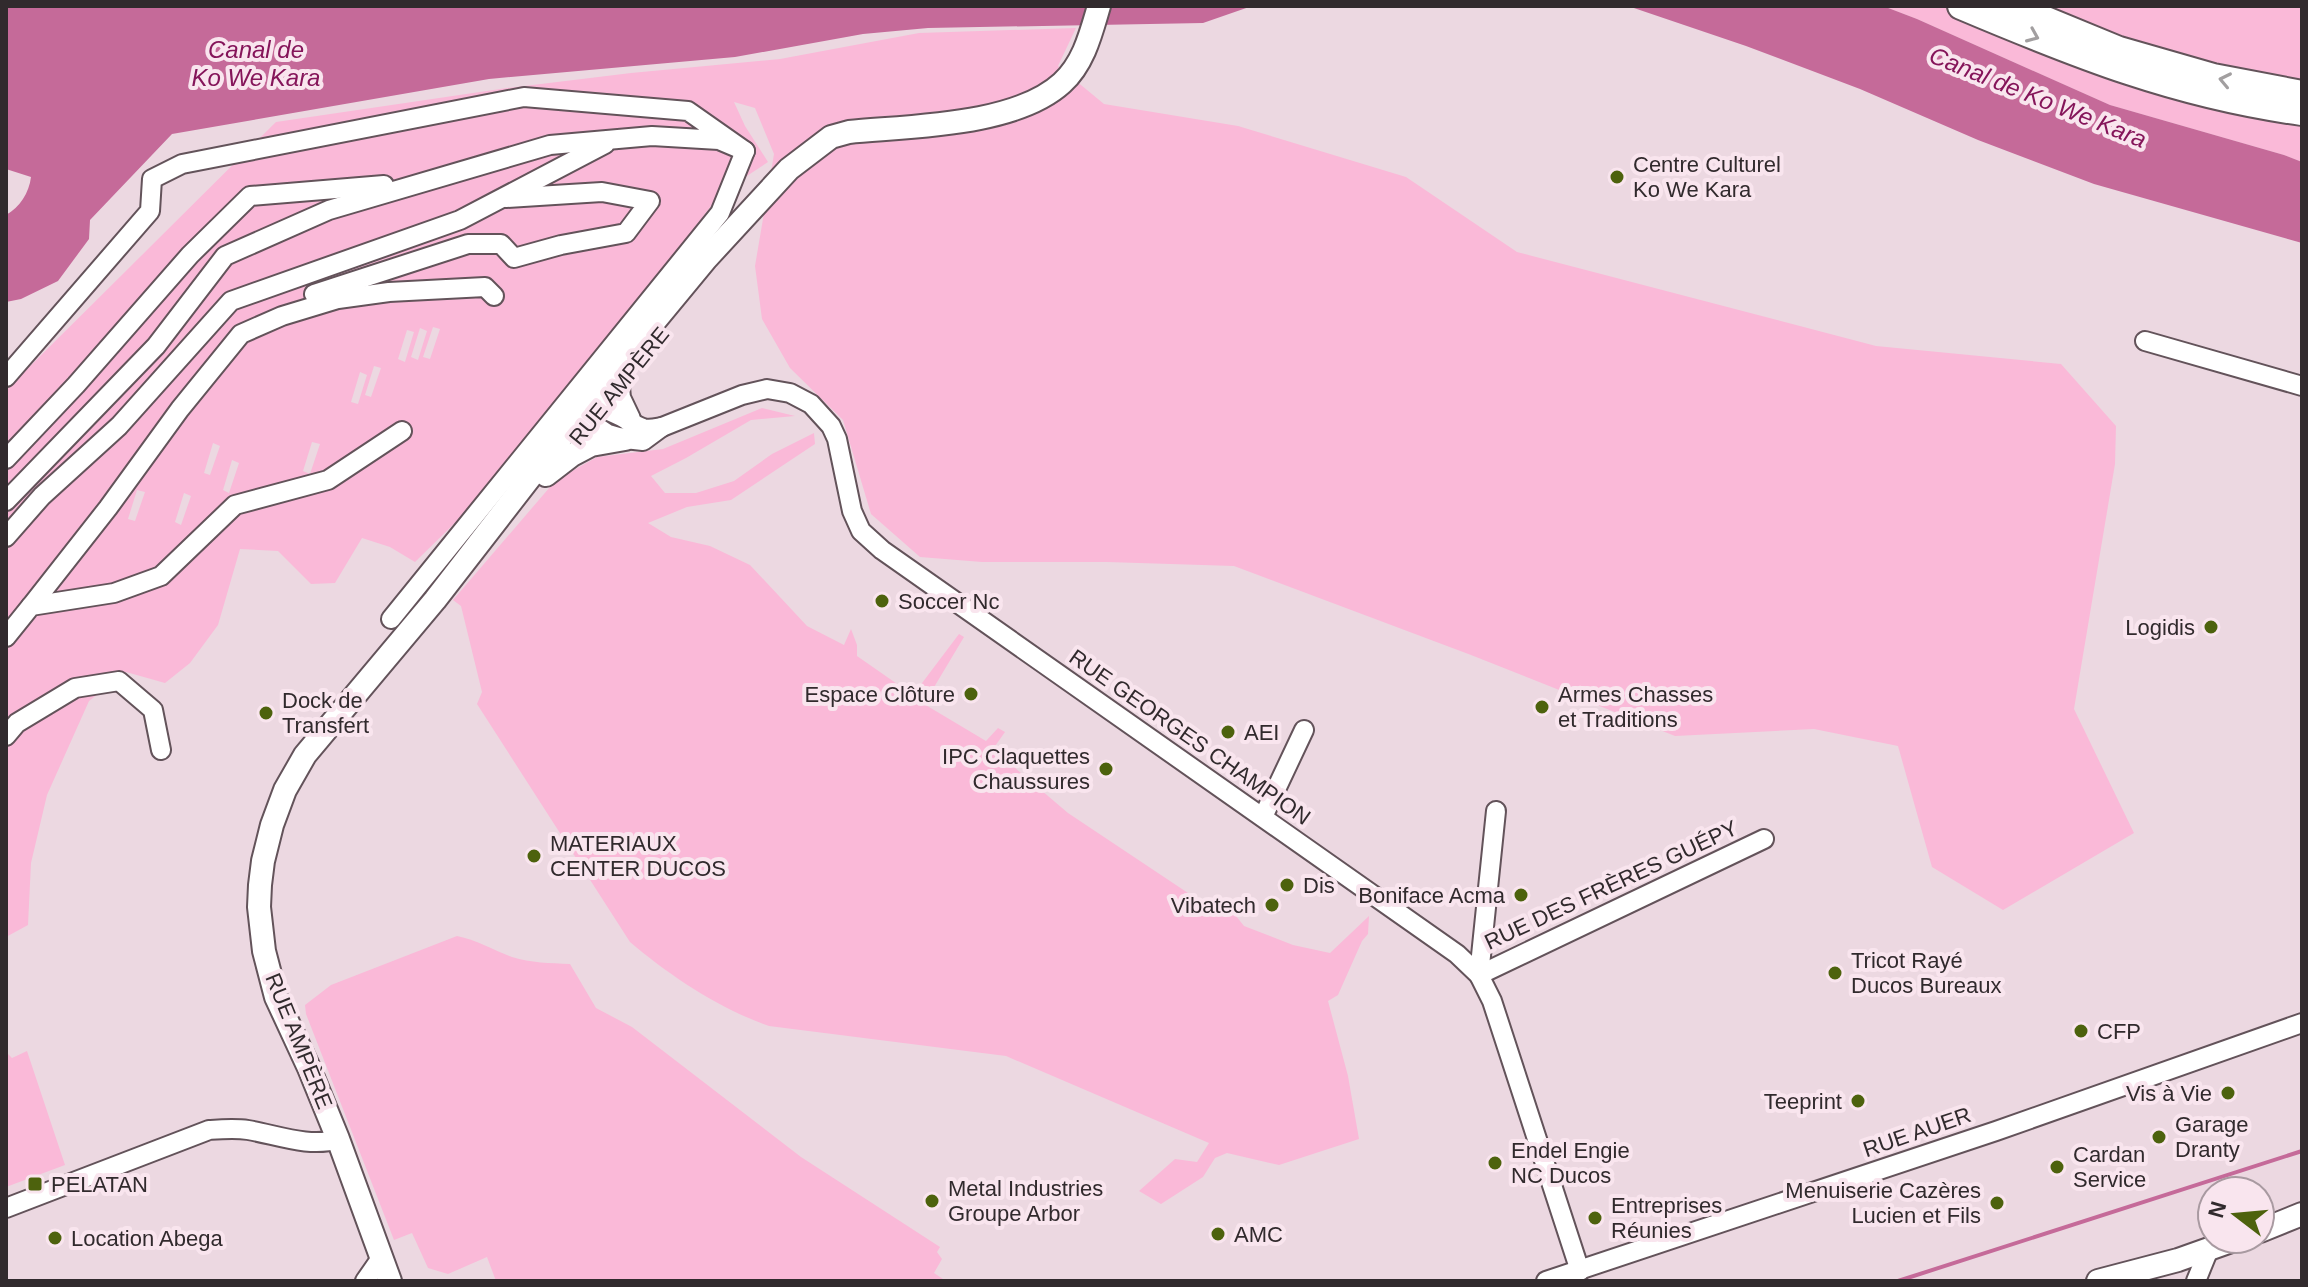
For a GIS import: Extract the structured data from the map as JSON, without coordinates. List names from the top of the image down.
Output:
{
  "streets": {
    "main road": ["RUE AMPÈRE"],
    "street": ["RUE GEORGES CHAMPION", "RUE DES FRÈRES GUÉPY", "RUE AUER"]
  },
  "crossings": [
    ["RUE GEORGES CHAMPION", "RUE DES FRÈRES GUÉPY"],
    ["RUE GEORGES CHAMPION", "RUE AUER"]
  ],
  "water": ["Canal de Ko We Kara"],
  "places": {
    "other": [
      "Centre Culturel Ko We Kara",
      "Soccer Nc",
      "Logidis",
      "Espace Clôture",
      "Armes Chasses et Traditions",
      "Dock de Transfert",
      "AEI",
      "IPC Claquettes Chaussures",
      "MATERIAUX CENTER DUCOS",
      "Dis",
      "Boniface Acma",
      "Vibatech",
      "Tricot Rayé Ducos Bureaux",
      "CFP",
      "Vis à Vie",
      "Teeprint",
      "Garage Dranty",
      "Endel Engie NC Ducos",
      "Cardan Service",
      "Metal Industries Groupe Arbor",
      "Menuiserie Cazères Lucien et Fils",
      "Entreprises Réunies",
      "AMC",
      "Location Abega"
    ],
    "transit": ["PELATAN"]
  },
  "north": "left"
}
